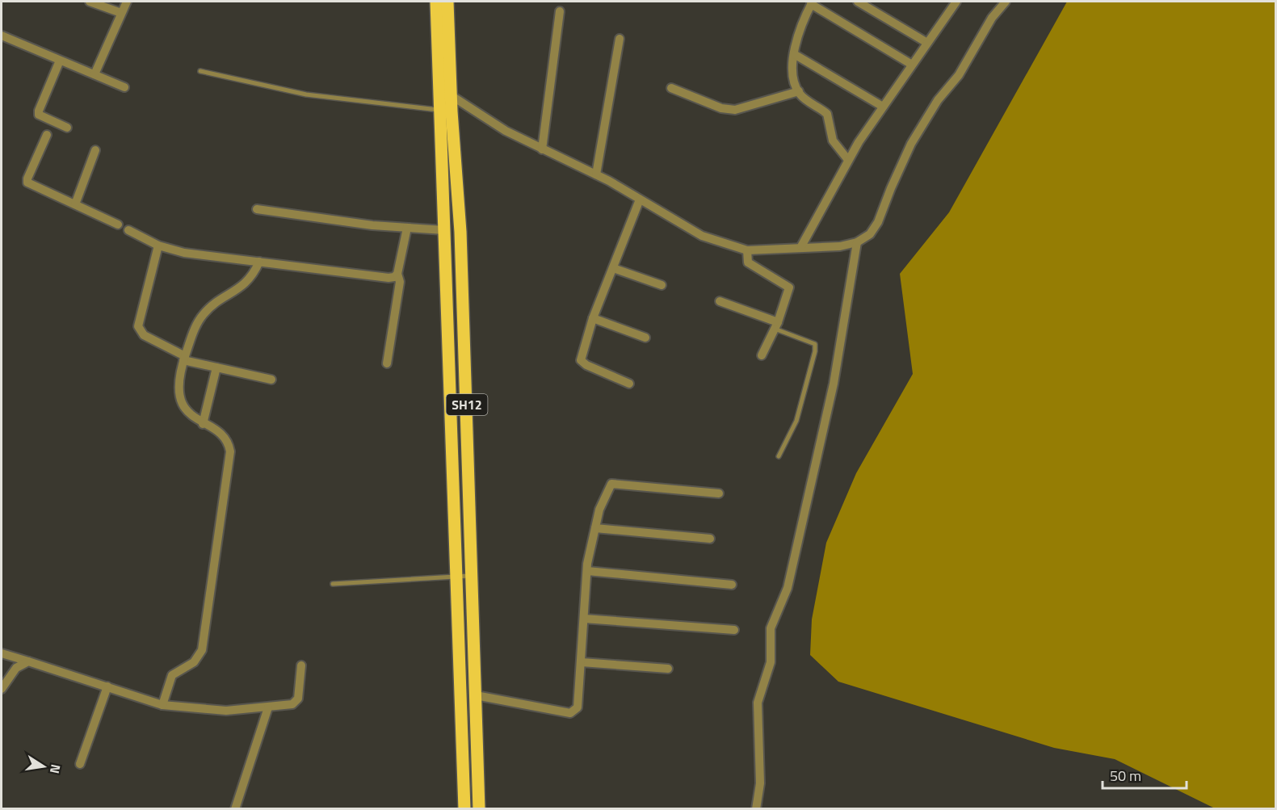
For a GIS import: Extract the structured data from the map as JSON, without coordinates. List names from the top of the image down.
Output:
{
  "streets": {
    "main road": ["SH12"]
  },
  "scale_bar": "50 m",
  "north": "right"
}
